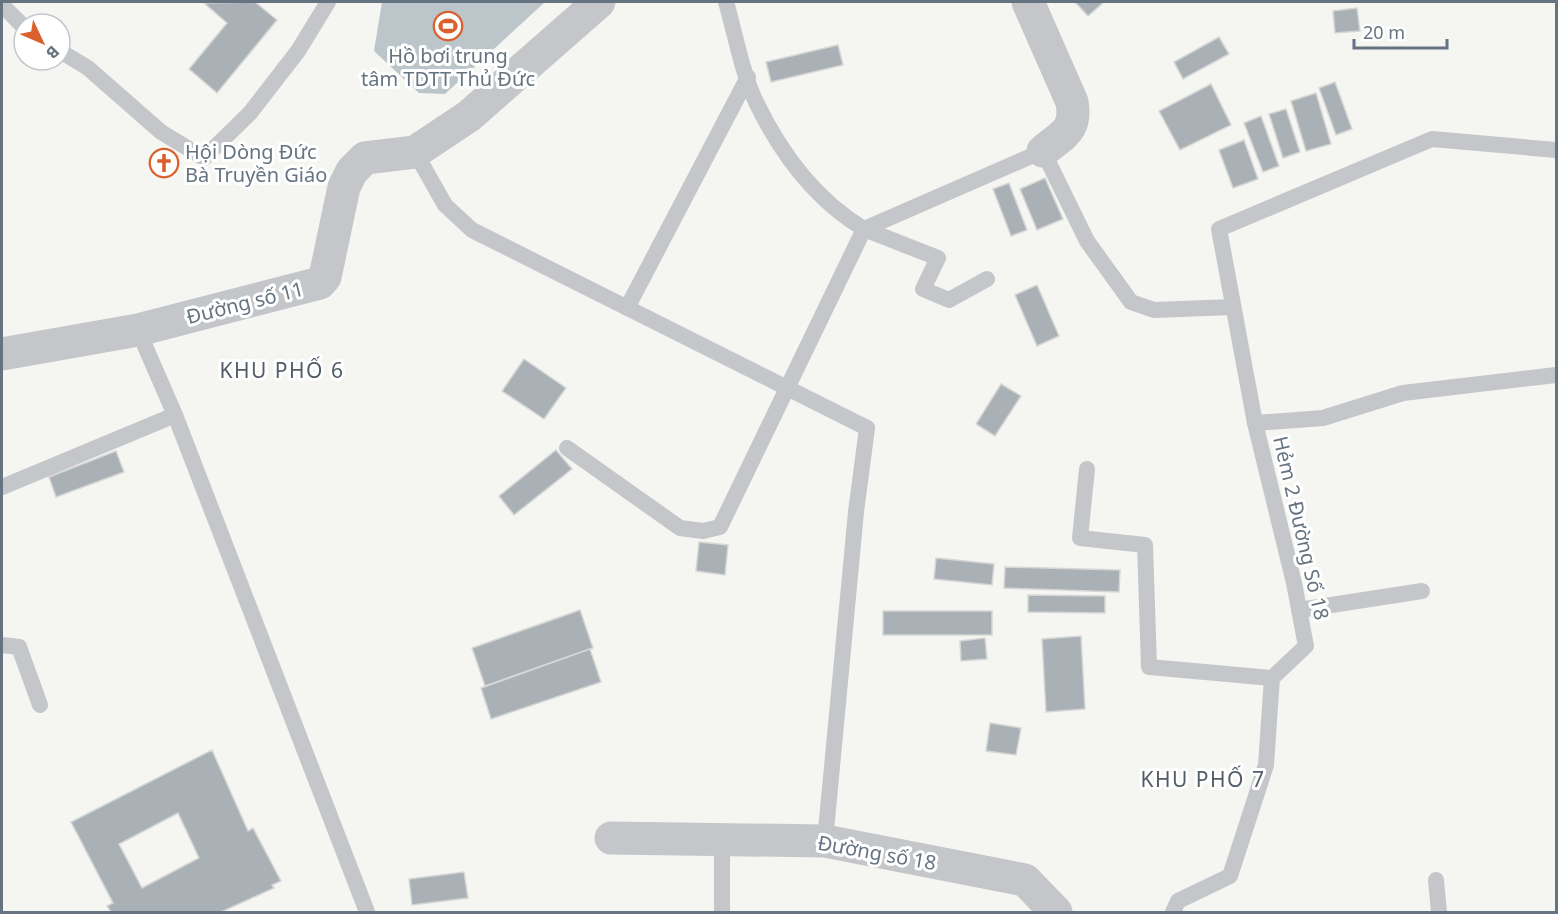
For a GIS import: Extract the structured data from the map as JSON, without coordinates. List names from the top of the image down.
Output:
{
  "streets": {
    "street": ["Đường số 11", "Đường số 18"],
    "lane": ["Hẻm 2 Đường Số 18"]
  },
  "districts": ["KHU PHỐ 6", "KHU PHỐ 7"],
  "places": {
    "sports": ["Hồ bơi trung tâm TDTT Thủ Đức"],
    "church": ["Hội Dòng Đức Bà Truyền Giáo"]
  },
  "scale_bar": "20 m",
  "north": "bottom right"
}
